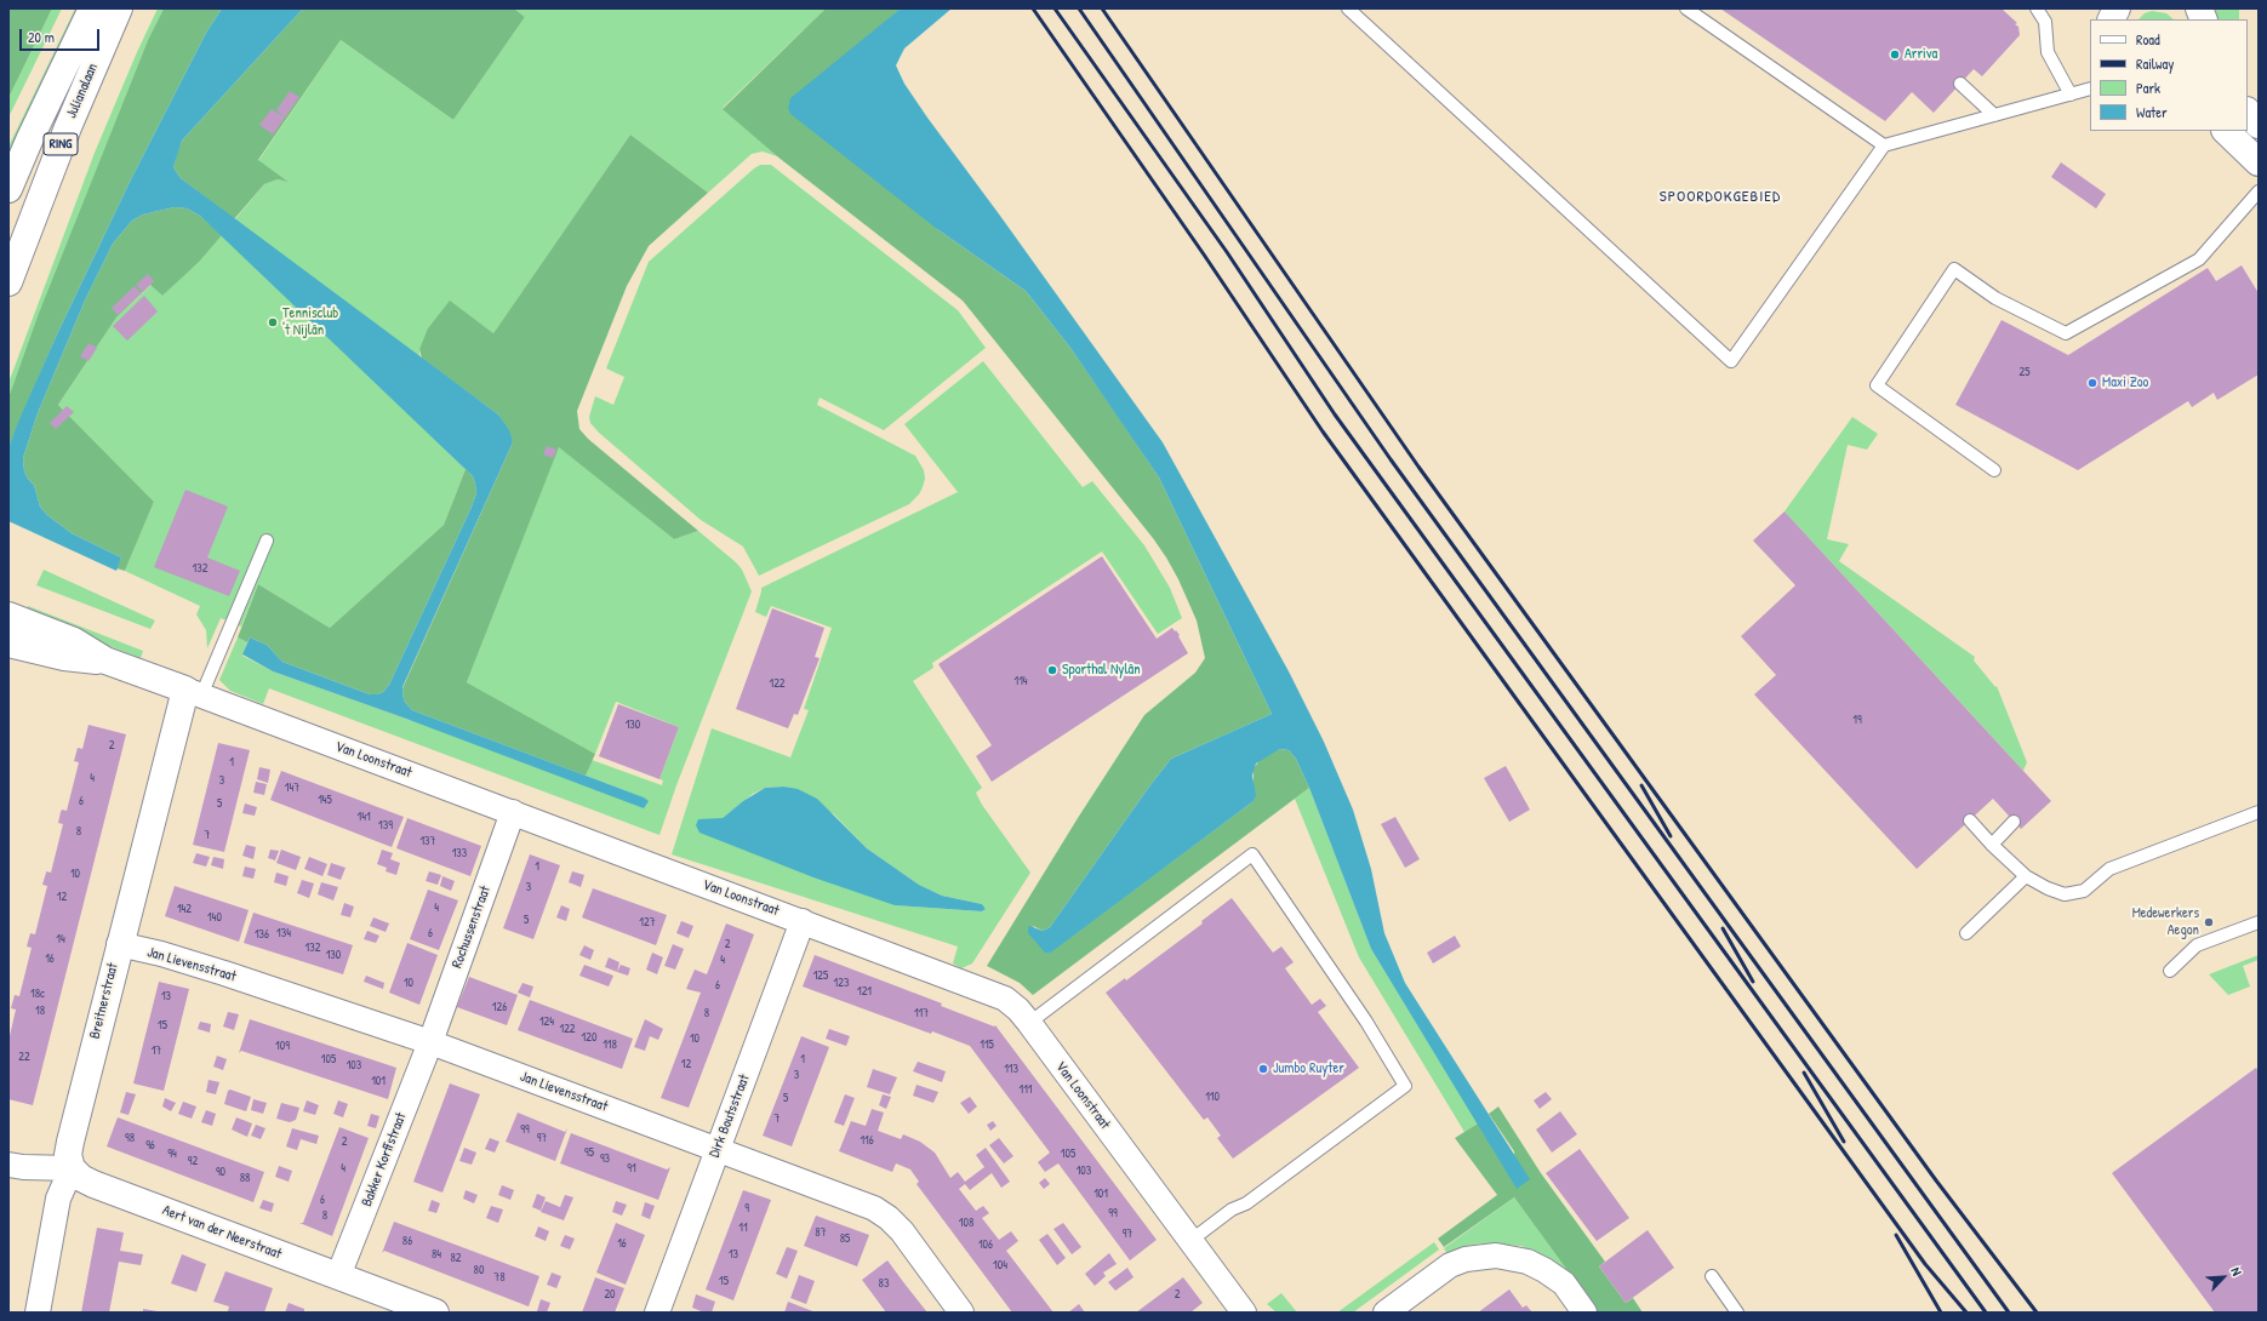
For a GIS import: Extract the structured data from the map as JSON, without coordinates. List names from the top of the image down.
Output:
{
  "streets": {
    "street": [
      "Julianalaan",
      "RING",
      "Van Loonstraat",
      "Rochussenstraat",
      "Jan Lievensstraat",
      "Breitnerstraat",
      "Dirk Boutsstraat",
      "Bakker Korffstraat",
      "Aert van der Neerstraat"
    ]
  },
  "crossings": [
    ["Van Loonstraat", "Rochussenstraat"],
    ["Van Loonstraat", "Breitnerstraat"],
    ["Van Loonstraat", "Dirk Boutsstraat"],
    ["Rochussenstraat", "Jan Lievensstraat"],
    ["Rochussenstraat", "Bakker Korffstraat"],
    ["Jan Lievensstraat", "Breitnerstraat"],
    ["Jan Lievensstraat", "Dirk Boutsstraat"],
    ["Jan Lievensstraat", "Bakker Korffstraat"],
    ["Breitnerstraat", "Aert van der Neerstraat"],
    ["Bakker Korffstraat", "Aert van der Neerstraat"]
  ],
  "districts": ["SPOORDOKGEBIED"],
  "places": [
    "Arriva",
    "Tennisclub 't Nijlân",
    "Maxi Zoo",
    "Sporthal Nylân",
    "Medewerkers Aegon",
    "Jumbo Ruyter"
  ],
  "house_numbers": [
    "25",
    "132",
    "114",
    "122",
    "19",
    "130",
    "2",
    "1",
    "4",
    "3",
    "147",
    "145",
    "6",
    "5",
    "141",
    "139",
    "8",
    "7",
    "137",
    "133",
    "1",
    "10",
    "3",
    "12",
    "4",
    "142",
    "140",
    "5",
    "127",
    "134",
    "6",
    "136",
    "14",
    "2",
    "132",
    "130",
    "16",
    "4",
    "125",
    "10",
    "123",
    "6",
    "121",
    "18c",
    "13",
    "126",
    "18",
    "8",
    "117",
    "124",
    "15",
    "122",
    "120",
    "10",
    "118",
    "115",
    "109",
    "17",
    "22",
    "105",
    "1",
    "12",
    "103",
    "113",
    "3",
    "101",
    "111",
    "110",
    "5",
    "7",
    "99",
    "98",
    "97",
    "116",
    "2",
    "96",
    "95",
    "94",
    "105",
    "93",
    "92",
    "4",
    "91",
    "103",
    "90",
    "88",
    "101",
    "6",
    "9",
    "99",
    "8",
    "108",
    "11",
    "87",
    "97",
    "85",
    "86",
    "16",
    "106",
    "84",
    "13",
    "82",
    "104",
    "80",
    "78",
    "15",
    "83",
    "20",
    "2"
  ],
  "legend": [
    "Road",
    "Railway",
    "Park",
    "Water"
  ],
  "scale_bar": "20 m",
  "north": "top right"
}
